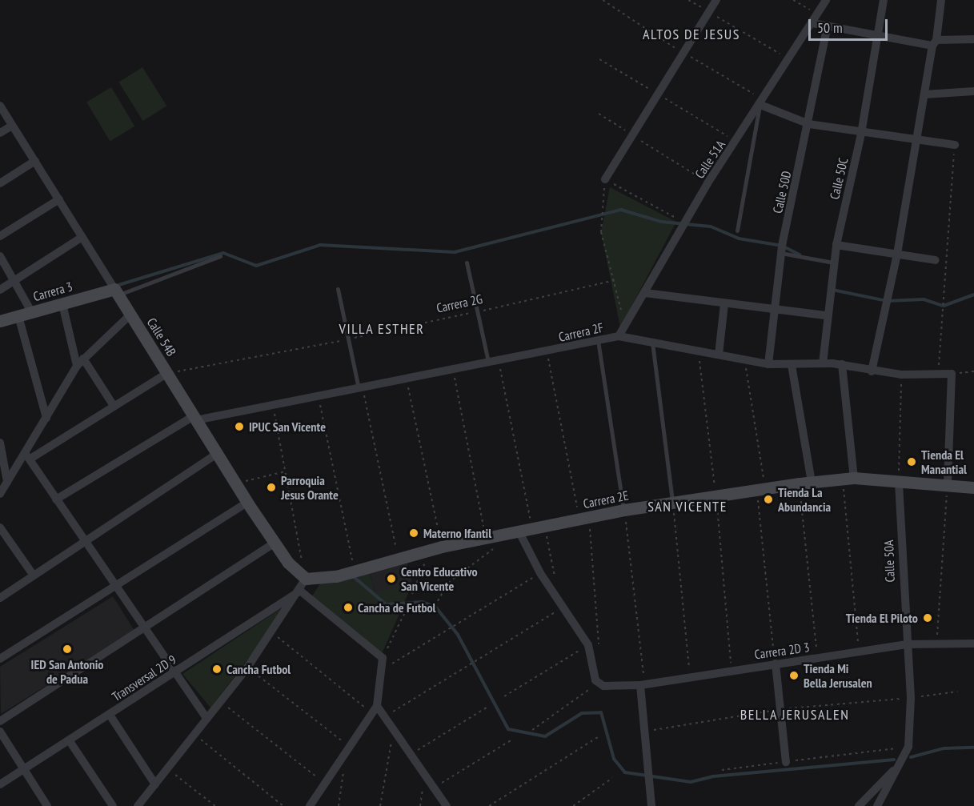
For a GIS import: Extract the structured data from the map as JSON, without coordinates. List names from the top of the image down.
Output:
{
  "streets": {
    "street": [
      "Calle 51A",
      "Calle 50C",
      "Calle 50D",
      "Carrera 3",
      "Carrera 2F",
      "Calle 54B",
      "Carrera 2E",
      "Calle 50A",
      "Carrera 2D 3",
      "Transversal 2D 9"
    ],
    "path": ["Carrera 2G"]
  },
  "crossings": [
    ["Calle 51A", "Carrera 2F"],
    ["Calle 50C", "Carrera 2F"],
    ["Calle 50D", "Carrera 2F"],
    ["Carrera 3", "Calle 54B"],
    ["Carrera 2G", "Calle 54B"],
    ["Carrera 2F", "Calle 54B"],
    ["Calle 54B", "Carrera 2E"],
    ["Carrera 2E", "Calle 50A"],
    ["Calle 50A", "Carrera 2D 3"]
  ],
  "districts": [
    "ALTOS DE JESUS",
    "VILLA ESTHER",
    "SAN VICENTE",
    "BELLA JERUSALEN"
  ],
  "places": [
    "IPUC San Vicente",
    "Tienda El Manantial",
    "Parroquia Jesus Orante",
    "Tienda La Abundancia",
    "Materno Ifantil",
    "Centro Educativo San Vicente",
    "Cancha de Futbol",
    "Tienda El Piloto",
    "IED San Antonio de Padua",
    "Cancha Futbol",
    "Tienda Mi Bella Jerusalen"
  ],
  "scale_bar": "50 m"
}
